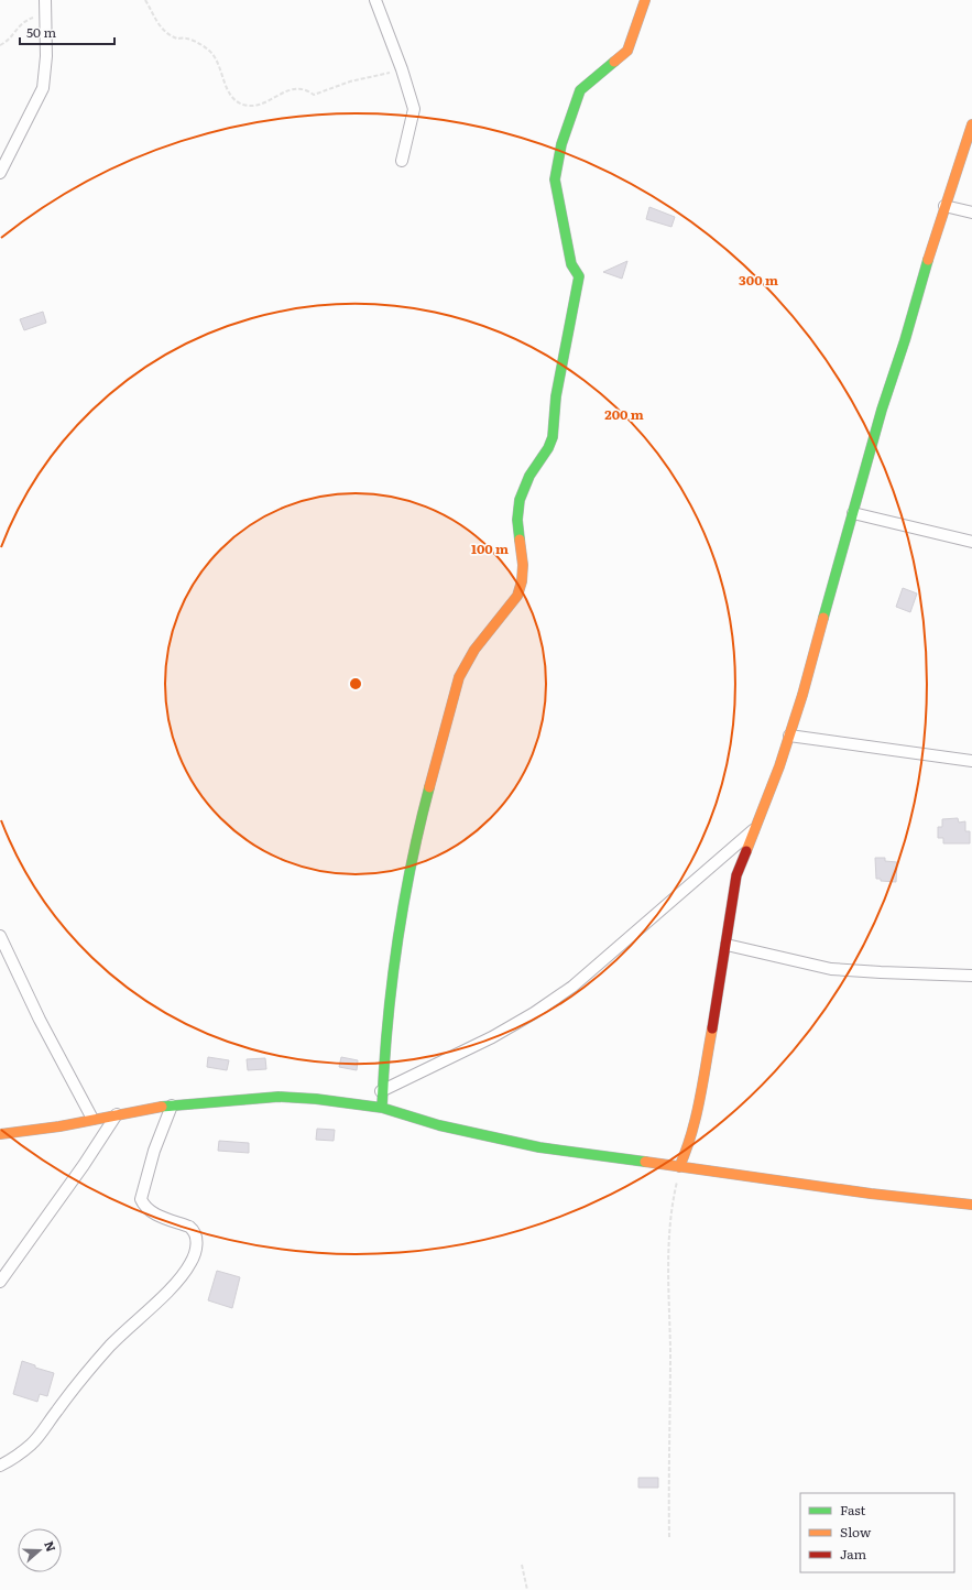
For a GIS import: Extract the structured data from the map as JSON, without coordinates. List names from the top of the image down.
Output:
{
  "legend": ["Fast", "Slow", "Jam"],
  "scale_bar": "50 m",
  "north": "right",
  "rings": ["300 m", "200 m", "100 m"]
}
